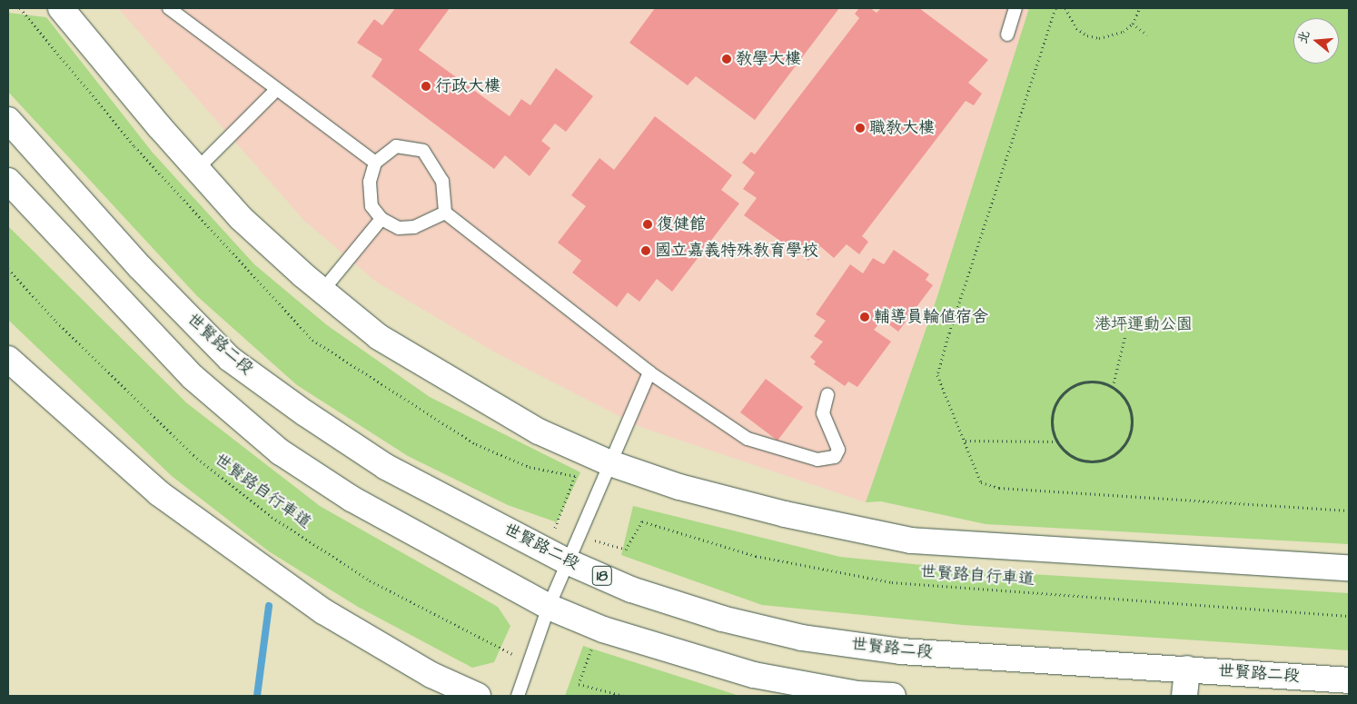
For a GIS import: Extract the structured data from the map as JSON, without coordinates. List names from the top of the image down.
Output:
{
  "streets": {
    "main road": ["世賢路二段", "18"],
    "path": ["世賢路自行車道"]
  },
  "parks": ["港坪運動公園"],
  "places": [
    "教學大樓",
    "行政大樓",
    "職教大樓",
    "復健館",
    "國立嘉義特殊教育學校",
    "輔導員輪值宿舍"
  ],
  "north": "left"
}
